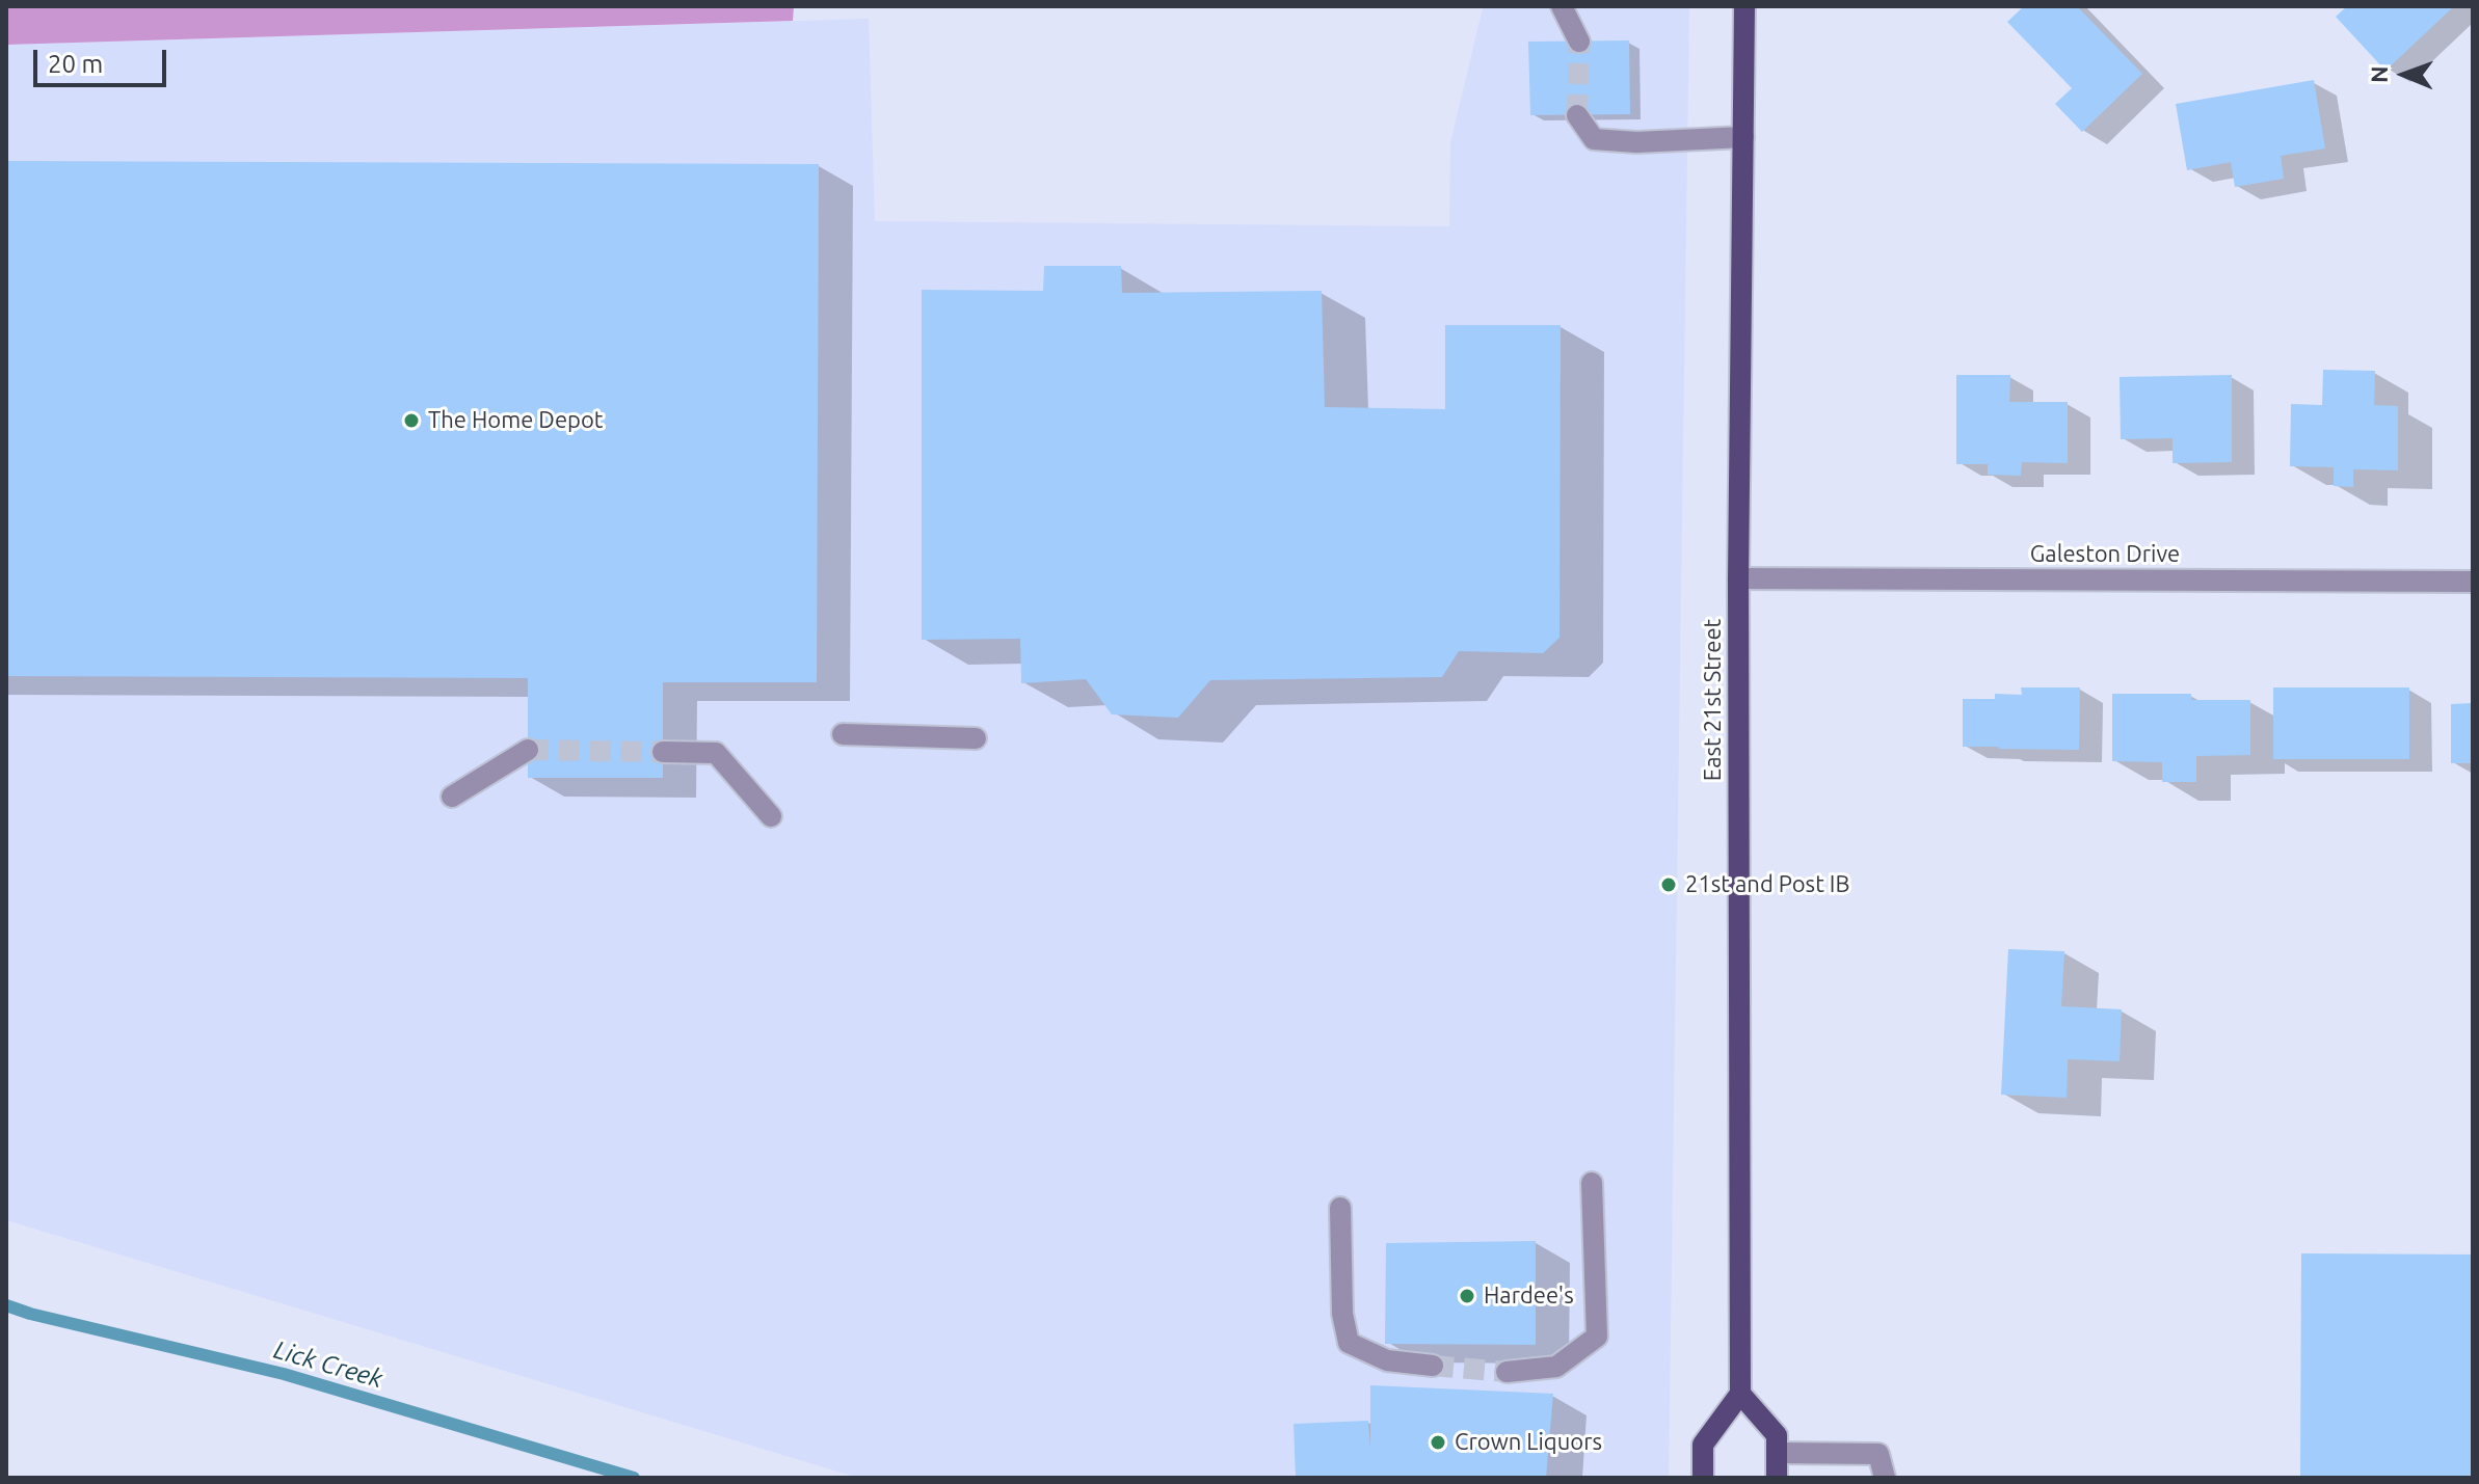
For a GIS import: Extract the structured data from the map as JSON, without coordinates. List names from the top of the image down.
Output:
{
  "streets": {
    "main road": ["East 21st Street"],
    "street": ["Galeston Drive"]
  },
  "crossings": [
    ["Galeston Drive", "East 21st Street"]
  ],
  "water": ["Lick Creek"],
  "places": [
    "The Home Depot",
    "21st and Post IB",
    "Hardee's",
    "Crown Liquors"
  ],
  "scale_bar": "20 m",
  "north": "left"
}
